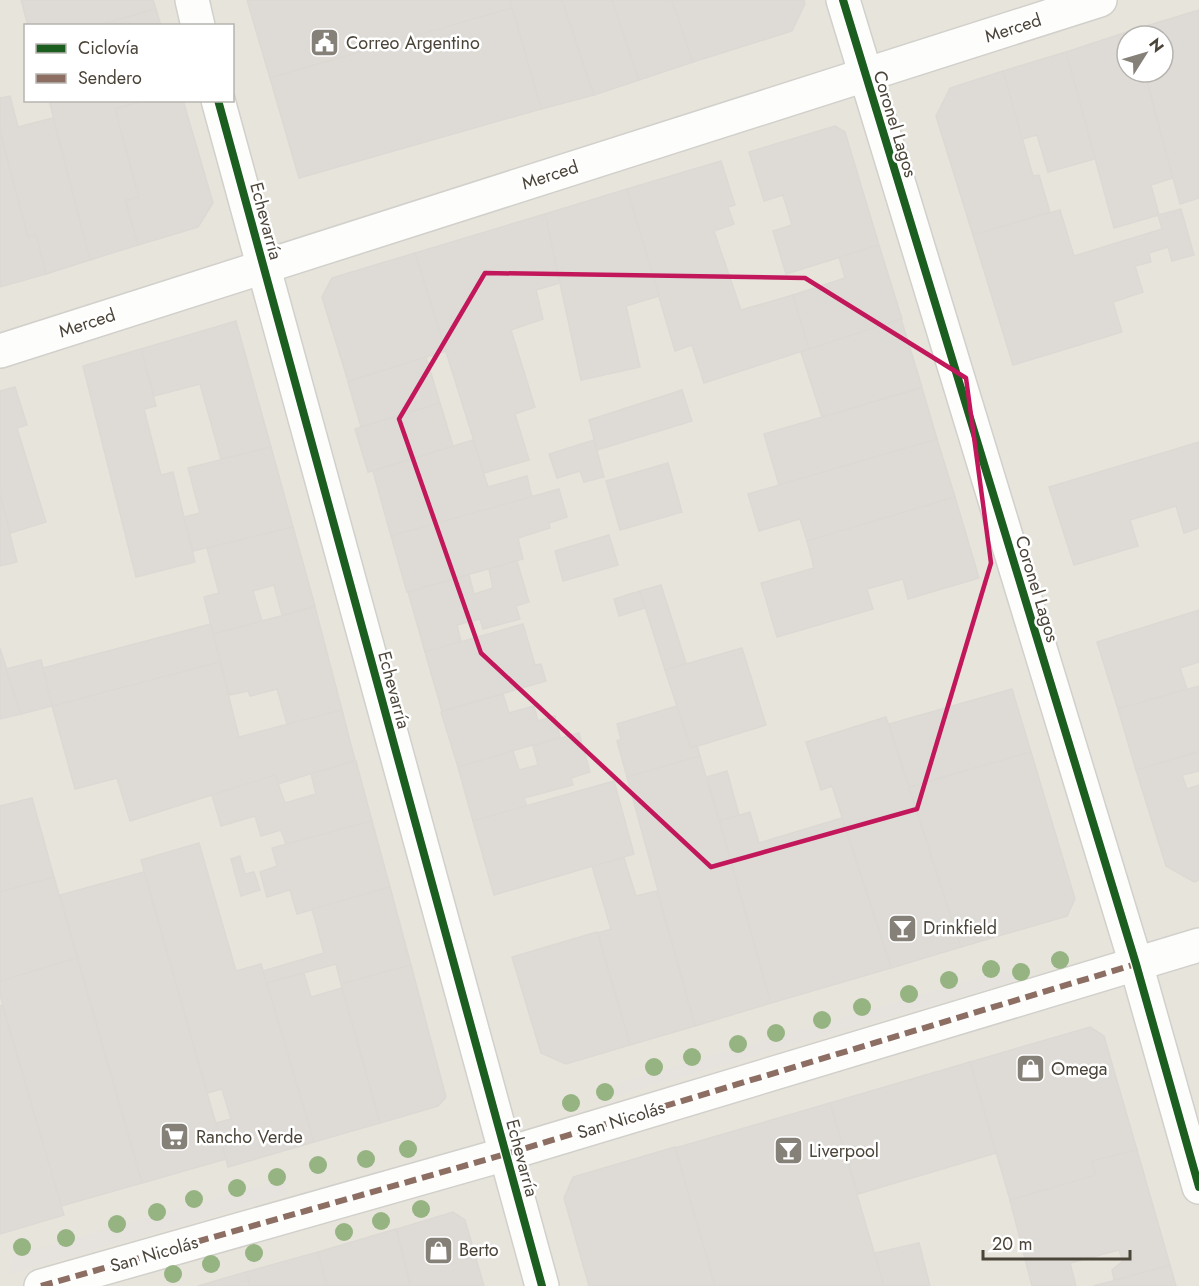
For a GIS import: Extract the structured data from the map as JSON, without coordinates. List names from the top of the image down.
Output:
{
  "streets": {
    "street": [
      "Merced",
      "Coronel Lagos",
      "Echevarría",
      "San Nicolás"
    ]
  },
  "crossings": [
    ["Merced", "Coronel Lagos"],
    ["Merced", "Echevarría"],
    ["Coronel Lagos", "San Nicolás"],
    ["Echevarría", "San Nicolás"]
  ],
  "places": {
    "public building": ["Correo Argentino"],
    "bar": ["Drinkfield", "Liverpool"],
    "shop": ["Omega", "Berto"],
    "supermarket": ["Rancho Verde"]
  },
  "legend": ["Ciclovía", "Sendero"],
  "scale_bar": "20 m",
  "north": "top right"
}
